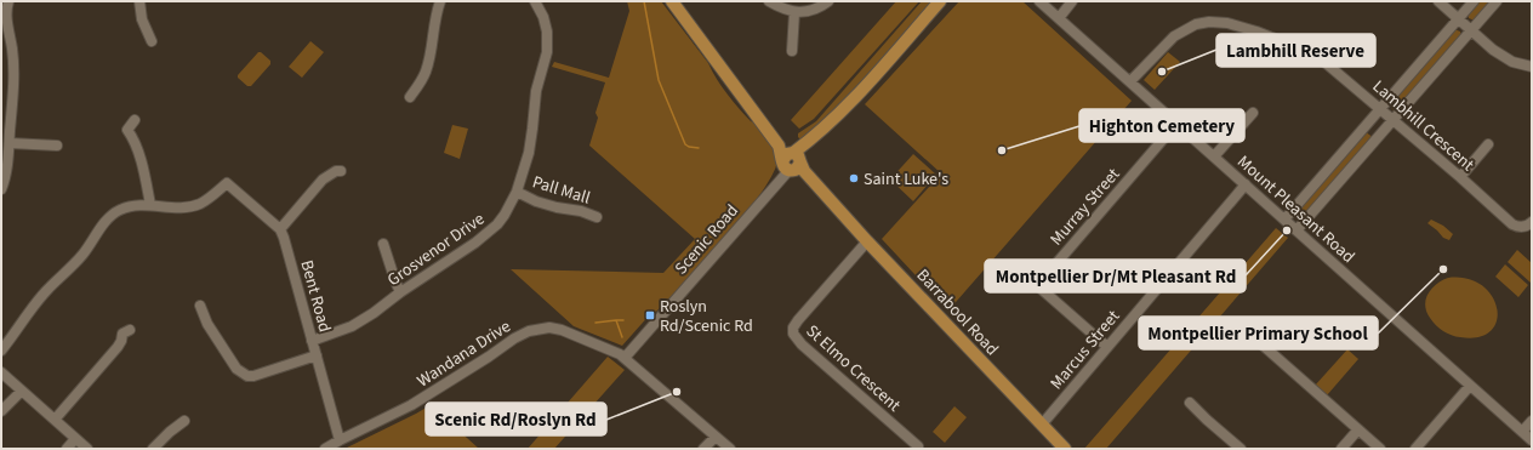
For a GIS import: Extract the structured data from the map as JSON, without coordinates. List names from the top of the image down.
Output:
{
  "streets": {
    "main road": ["Scenic Road", "Barrabool Road"],
    "street": [
      "Lambhill Crescent",
      "Pall Mall",
      "Murray Street",
      "Mount Pleasant Road",
      "Grosvenor Drive",
      "Bent Road",
      "Marcus Street",
      "Wandana Drive",
      "St Elmo Crescent"
    ]
  },
  "crossings": [
    ["Lambhill Crescent", "Mount Pleasant Road"],
    ["Pall Mall", "Grosvenor Drive"],
    ["Murray Street", "Mount Pleasant Road"],
    ["Murray Street", "Marcus Street"],
    ["Mount Pleasant Road", "Marcus Street"],
    ["Scenic Road", "Barrabool Road"],
    ["Scenic Road", "Wandana Drive"],
    ["Grosvenor Drive", "Bent Road"],
    ["Bent Road", "Wandana Drive"],
    ["Barrabool Road", "Marcus Street"],
    ["Barrabool Road", "St Elmo Crescent"]
  ],
  "places": {
    "other": [
      "Lambhill Reserve",
      "Highton Cemetery",
      "Saint Luke's",
      "Montpellier Dr/Mt Pleasant Rd",
      "Montpellier Primary School",
      "Scenic Rd/Roslyn Rd"
    ],
    "transit": ["Roslyn Rd/Scenic Rd"]
  }
}
